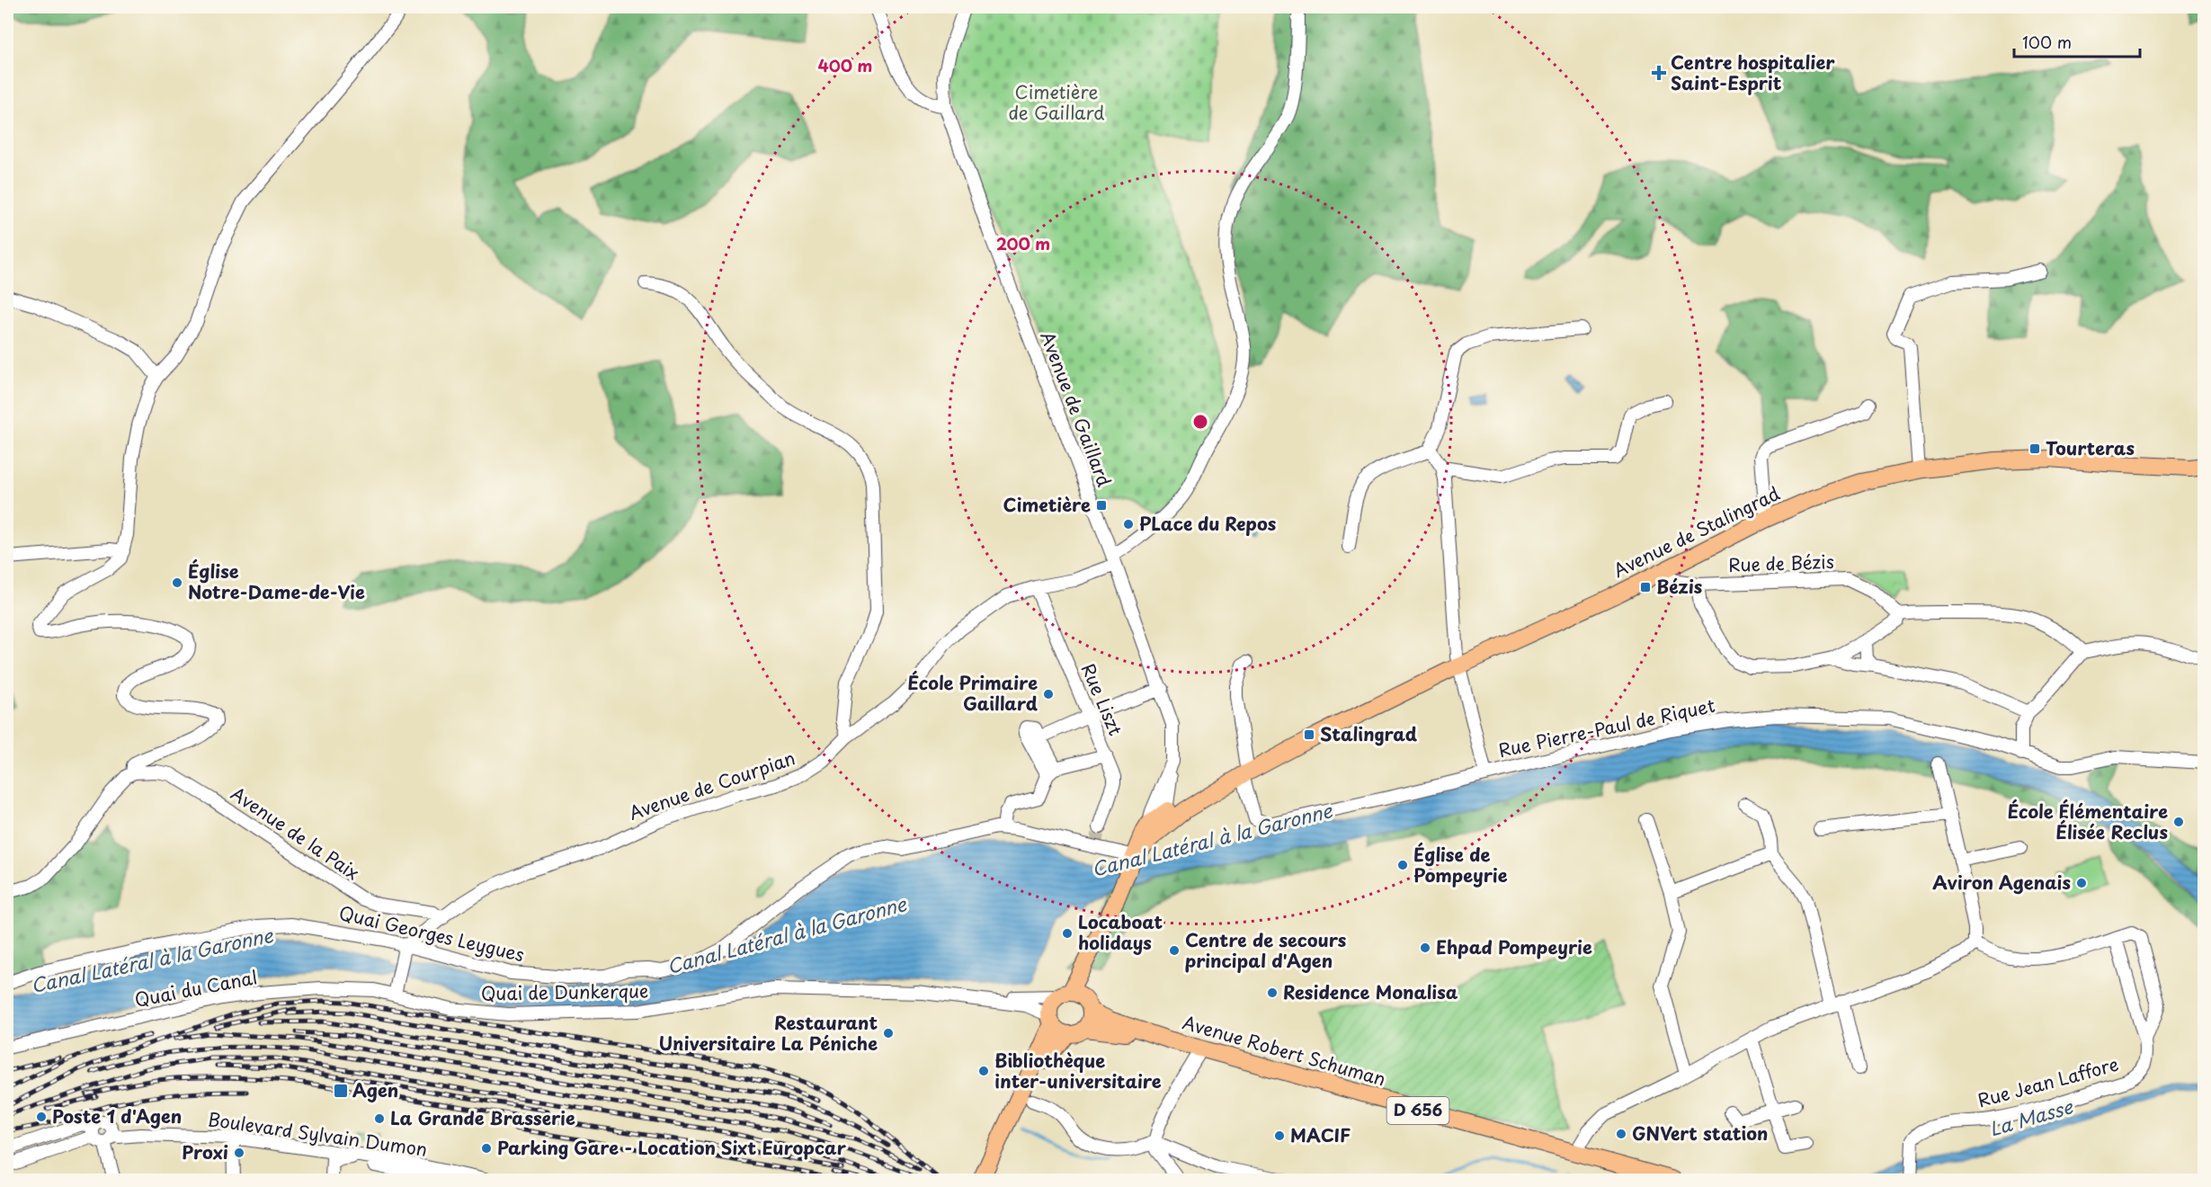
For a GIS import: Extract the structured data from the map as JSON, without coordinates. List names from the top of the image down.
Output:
{
  "streets": {
    "main road": ["Avenue de Stalingrad", "Avenue Robert Schuman", "D 656"],
    "street": [
      "Avenue de Gaillard",
      "Rue de Bézis",
      "Rue Liszt",
      "Rue Pierre-Paul de Riquet",
      "Avenue de Courpian",
      "Avenue de la Paix",
      "Quai Georges Leygues",
      "Quai du Canal",
      "Quai de Dunkerque",
      "Rue Jean Laffore",
      "Boulevard Sylvain Dumon"
    ]
  },
  "crossings": [
    ["Avenue de Gaillard", "Avenue de Stalingrad"],
    ["Avenue de Gaillard", "Avenue de Courpian"],
    ["Avenue de Stalingrad", "Rue de Bézis"],
    ["Avenue de Stalingrad", "Rue Pierre-Paul de Riquet"],
    ["Avenue de Stalingrad", "Quai Georges Leygues"],
    ["Avenue de Stalingrad", "Quai de Dunkerque"],
    ["Avenue de Stalingrad", "Avenue Robert Schuman"],
    ["Rue Liszt", "Avenue de Courpian"],
    ["Avenue de Courpian", "Avenue de la Paix"],
    ["Avenue de Courpian", "Quai Georges Leygues"],
    ["Quai du Canal", "Quai de Dunkerque"],
    ["Quai de Dunkerque", "Avenue Robert Schuman"]
  ],
  "water": ["Canal Latéral à la Garonne", "La Masse"],
  "parks": ["Cimetière de Gaillard"],
  "places": {
    "health": ["Centre hospitalier Saint-Esprit"],
    "transit": [
      "Tourteras",
      "Cimetière",
      "Bézis",
      "Stalingrad",
      "Agen"
    ],
    "other": [
      "PLace du Repos",
      "Église Notre-Dame-de-Vie",
      "École Primaire Gaillard",
      "École Élémentaire Élisée Reclus",
      "Église de Pompeyrie",
      "Aviron Agenais",
      "Locaboat holidays",
      "Ehpad Pompeyrie",
      "Centre de secours principal d'Agen",
      "Residence Monalisa",
      "Restaurant Universitaire La Péniche",
      "Bibliothèque inter-universitaire",
      "Poste 1 d'Agen",
      "La Grande Brasserie",
      "GNVert station",
      "MACIF",
      "Parking Gare - Location Sixt Europcar",
      "Proxi"
    ]
  },
  "scale_bar": "100 m",
  "rings": ["400 m", "200 m"]
}
